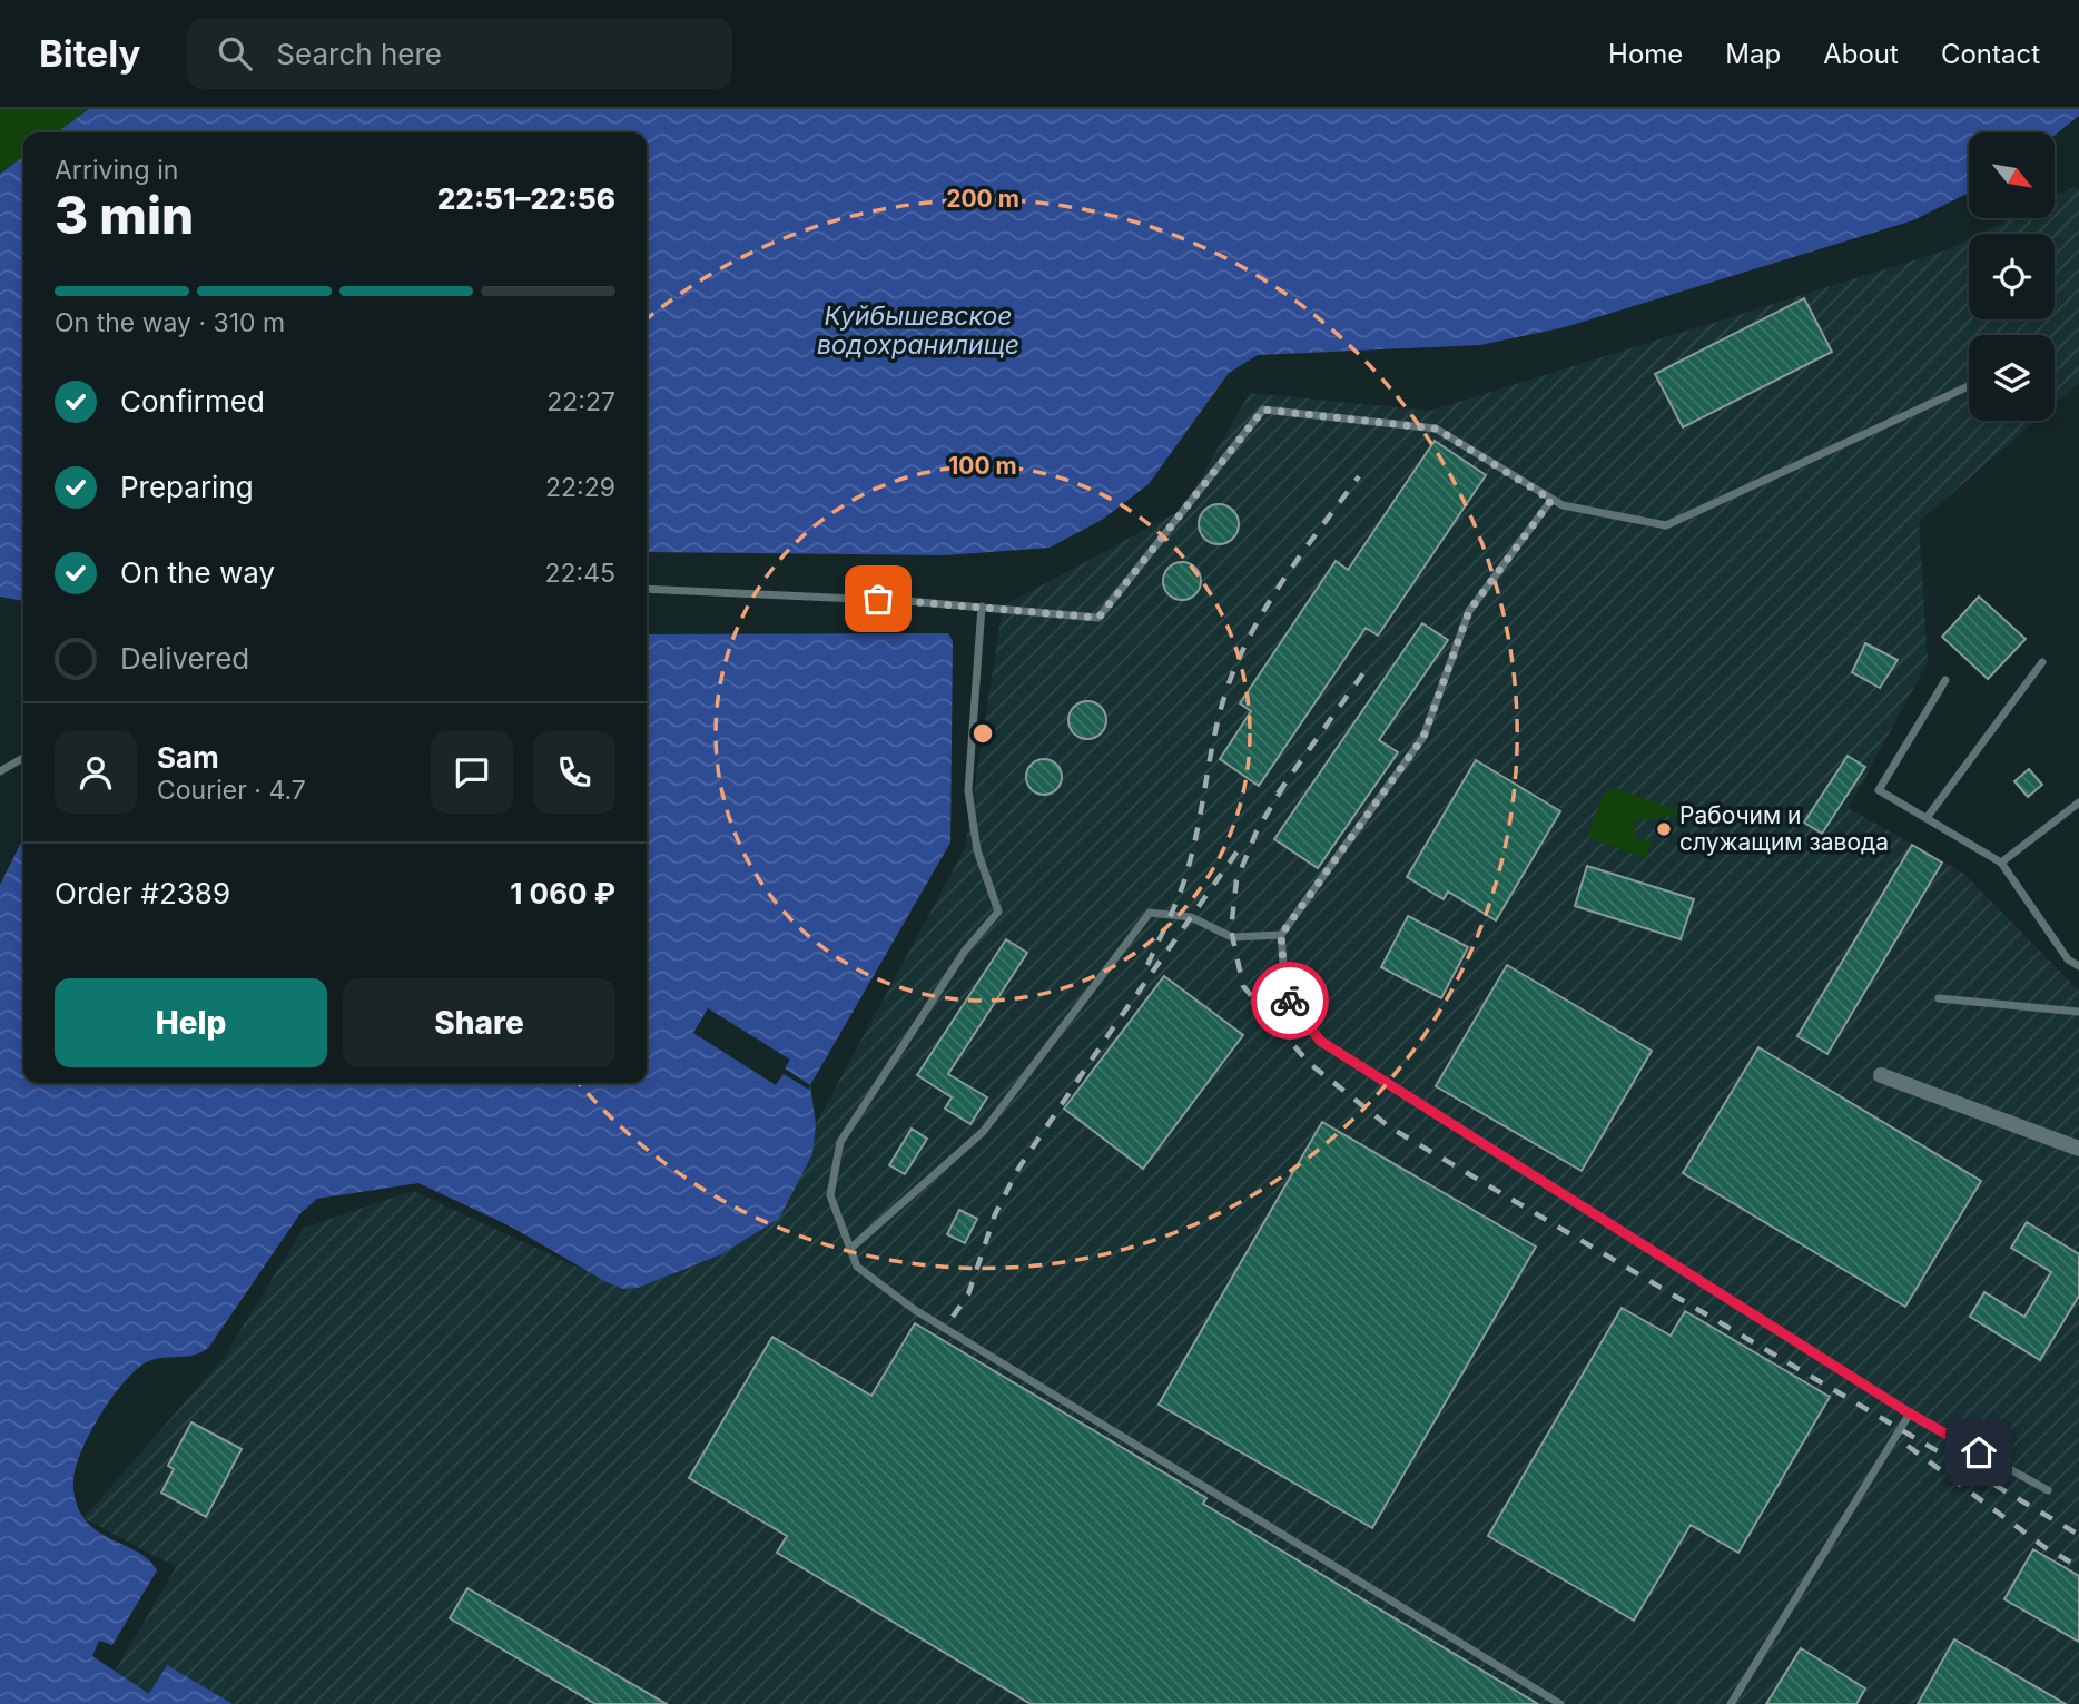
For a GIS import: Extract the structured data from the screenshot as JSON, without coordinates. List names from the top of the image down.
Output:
{
  "water": ["Куйбышевское водохранилище"],
  "places": ["Рабочим и служащим завода"],
  "north": "bottom right",
  "page": {
    "header": "Bitely",
    "search": "Search here",
    "nav": [
      "Home",
      "Map",
      "About",
      "Contact"
    ],
    "heading": ["3 min", "Arriving in", "22:51–22:56"],
    "panel": [
      "Sam",
      "Courier · 4.7",
      "Order #2389",
      "1 060 ₽"
    ],
    "bar": "On the way · 310 m",
    "list": [
      ["Confirmed", "22:27"],
      ["Preparing", "22:29"],
      ["On the way", "22:45"],
      "Delivered"
    ],
    "buttons": ["Help", "Share"]
  },
  "rings": ["200 m", "100 m"]
}
